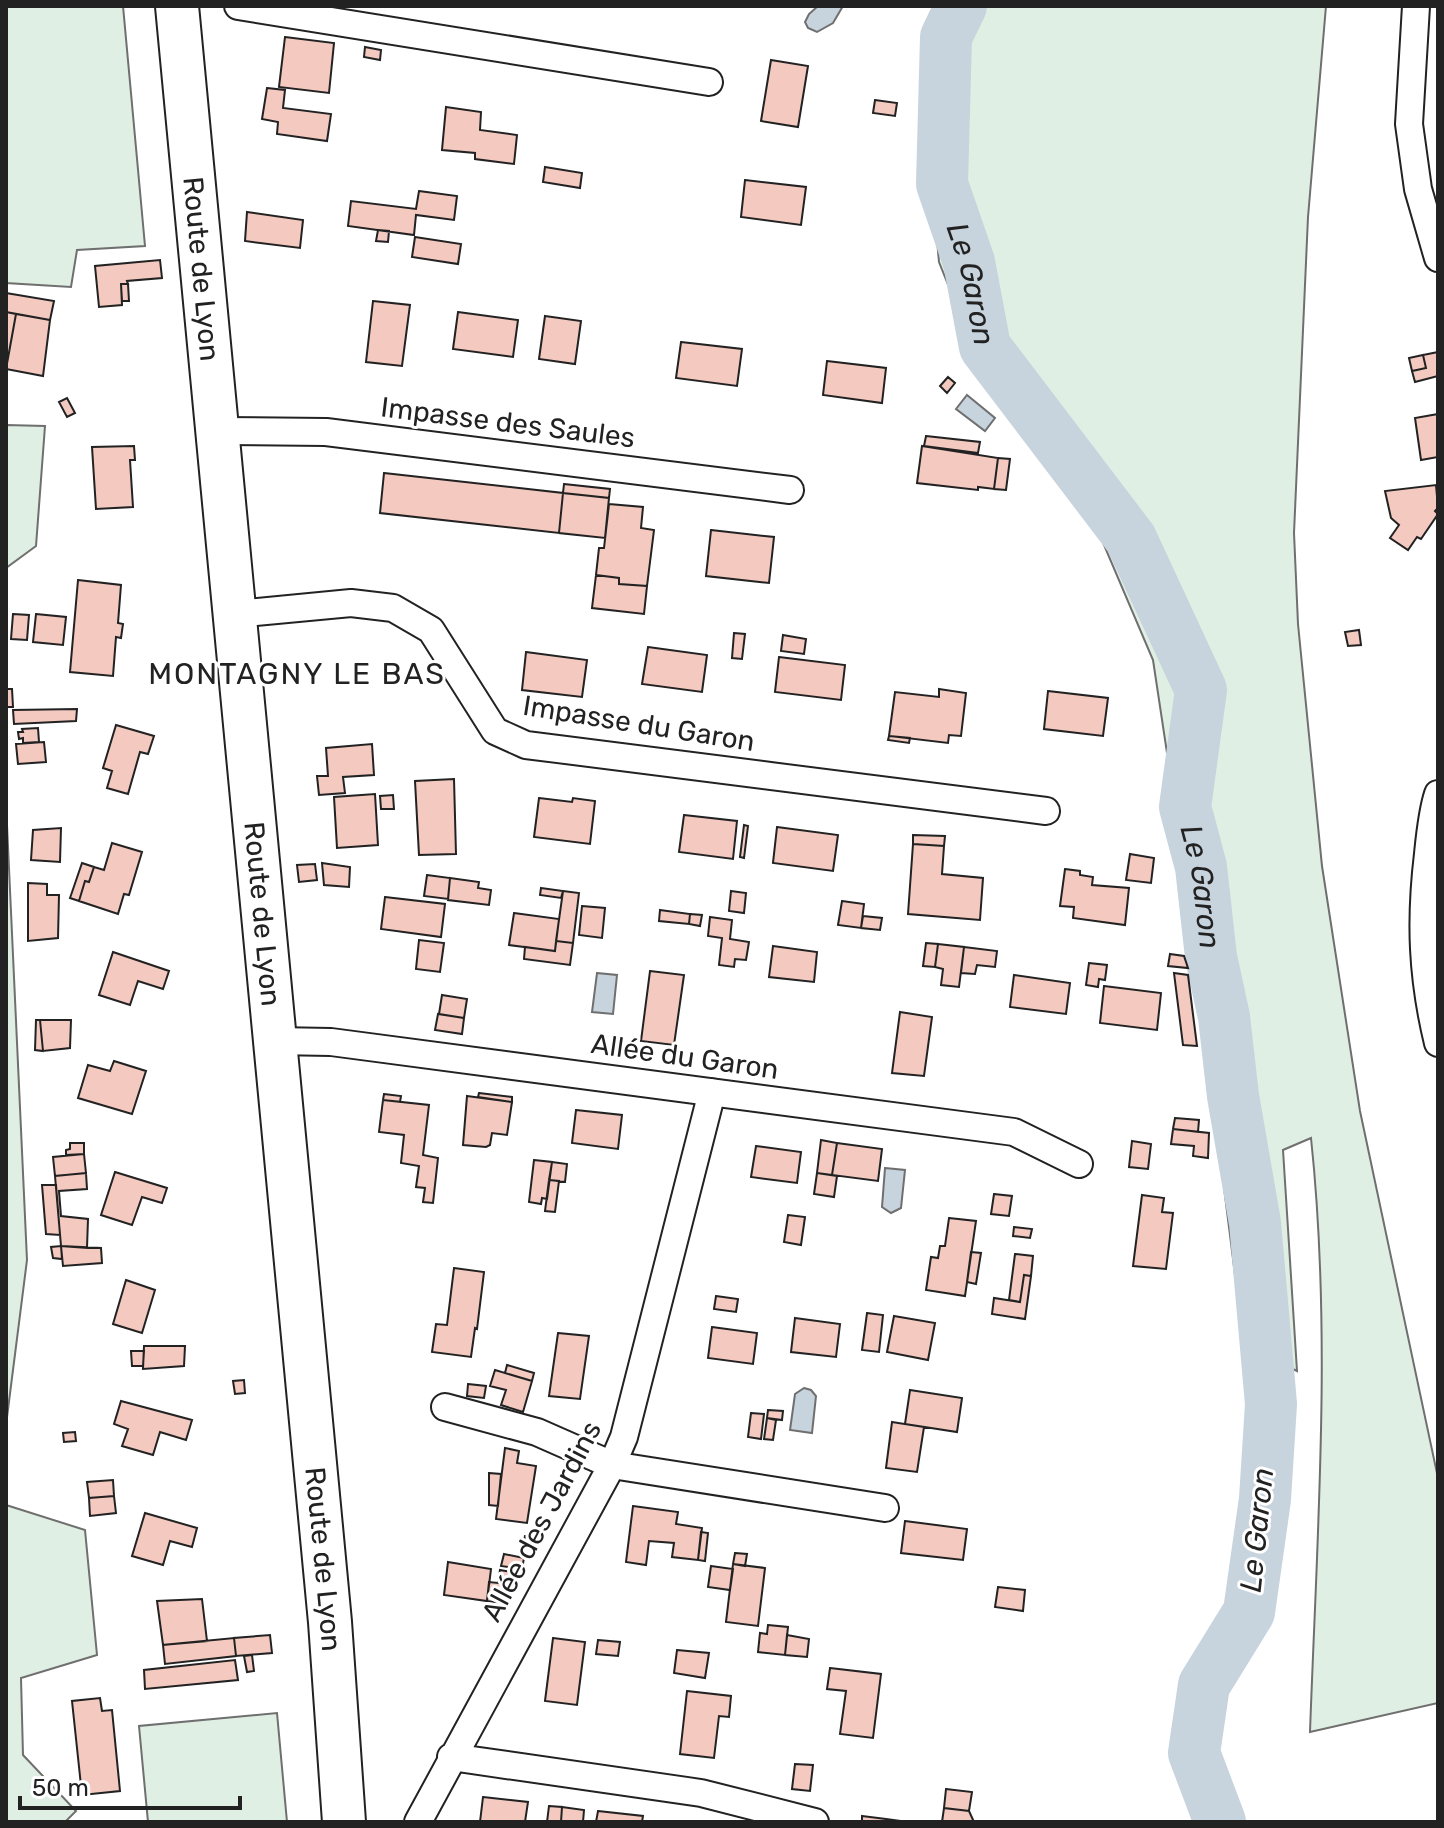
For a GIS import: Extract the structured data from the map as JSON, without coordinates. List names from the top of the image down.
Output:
{
  "streets": {
    "main road": ["Route de Lyon"],
    "street": [
      "Impasse des Saules",
      "Impasse du Garon",
      "Allée du Garon",
      "Allée des Jardins"
    ]
  },
  "crossings": [
    ["Route de Lyon", "Impasse des Saules"],
    ["Route de Lyon", "Impasse du Garon"],
    ["Route de Lyon", "Allée du Garon"],
    ["Allée du Garon", "Allée des Jardins"]
  ],
  "districts": ["MONTAGNY LE BAS"],
  "water": ["Le Garon"],
  "scale_bar": "50 m"
}
